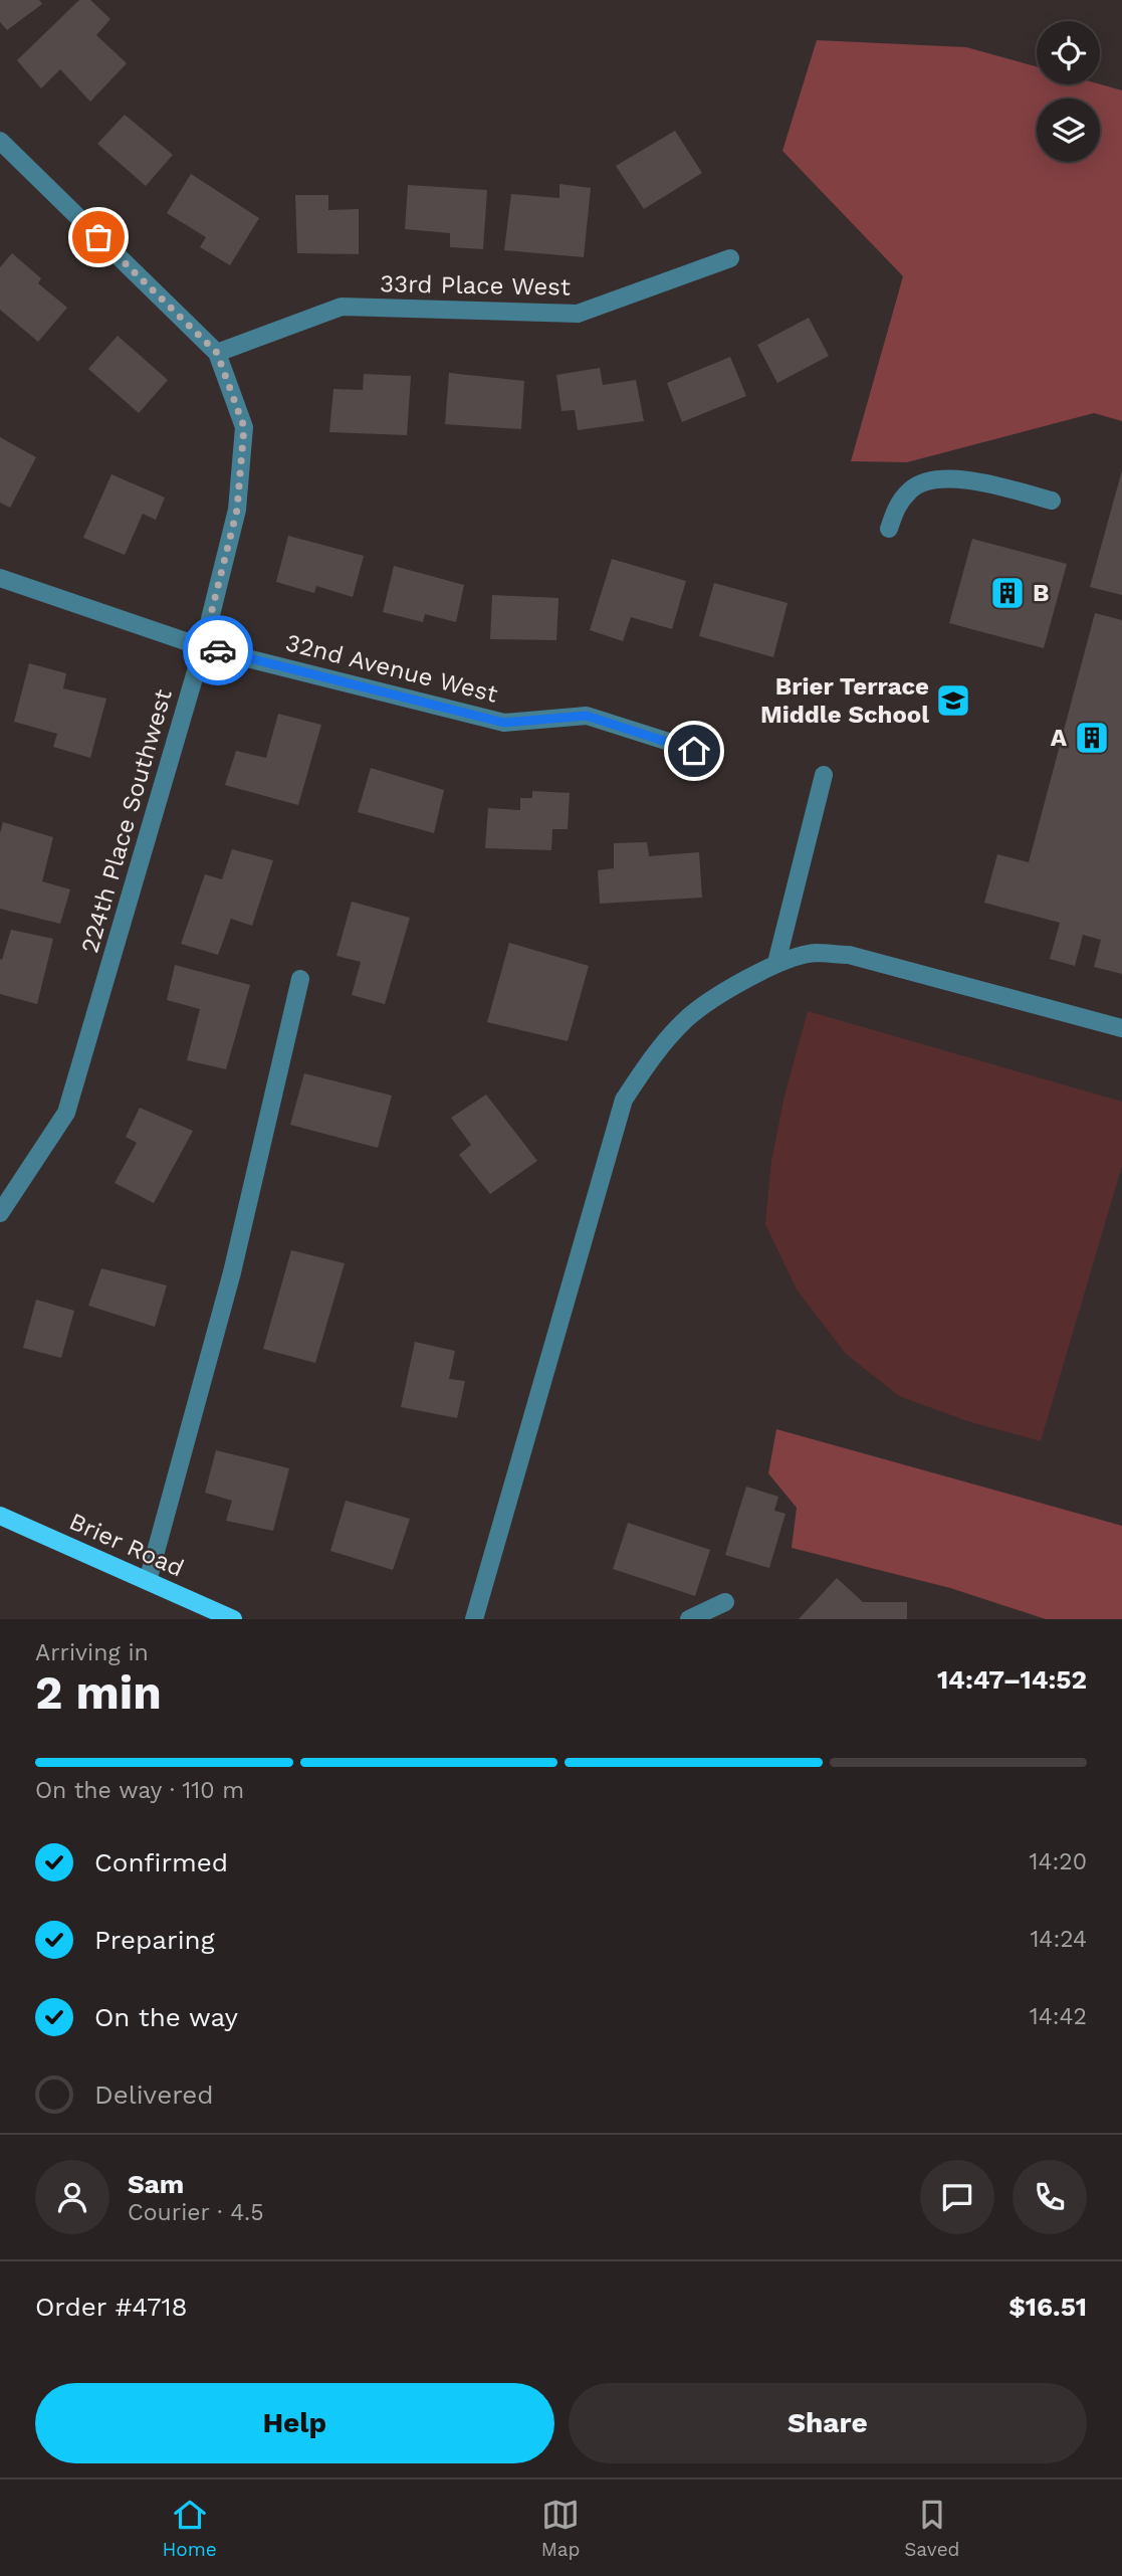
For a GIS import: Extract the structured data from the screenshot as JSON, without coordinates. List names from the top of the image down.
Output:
{
  "streets": {
    "main road": ["Brier Road"],
    "street": ["33rd Place West", "32nd Avenue West", "224th Place Southwest"]
  },
  "crossings": [
    ["33rd Place West", "224th Place Southwest"],
    ["32nd Avenue West", "224th Place Southwest"]
  ],
  "places": {
    "building": ["B", "A"],
    "school or university": ["Brier Terrace Middle School"]
  },
  "page": {
    "heading": ["2 min", "Arriving in", "14:47–14:52"],
    "panel": [
      "Sam",
      "Courier · 4.5",
      "Order #4718",
      "$16.51"
    ],
    "bar": "On the way · 110 m",
    "list": [
      ["Confirmed", "14:20"],
      ["Preparing", "14:24"],
      ["On the way", "14:42"],
      "Delivered"
    ],
    "buttons": ["Help", "Share"],
    "tabs": ["Home", "Map", "Saved"]
  }
}
